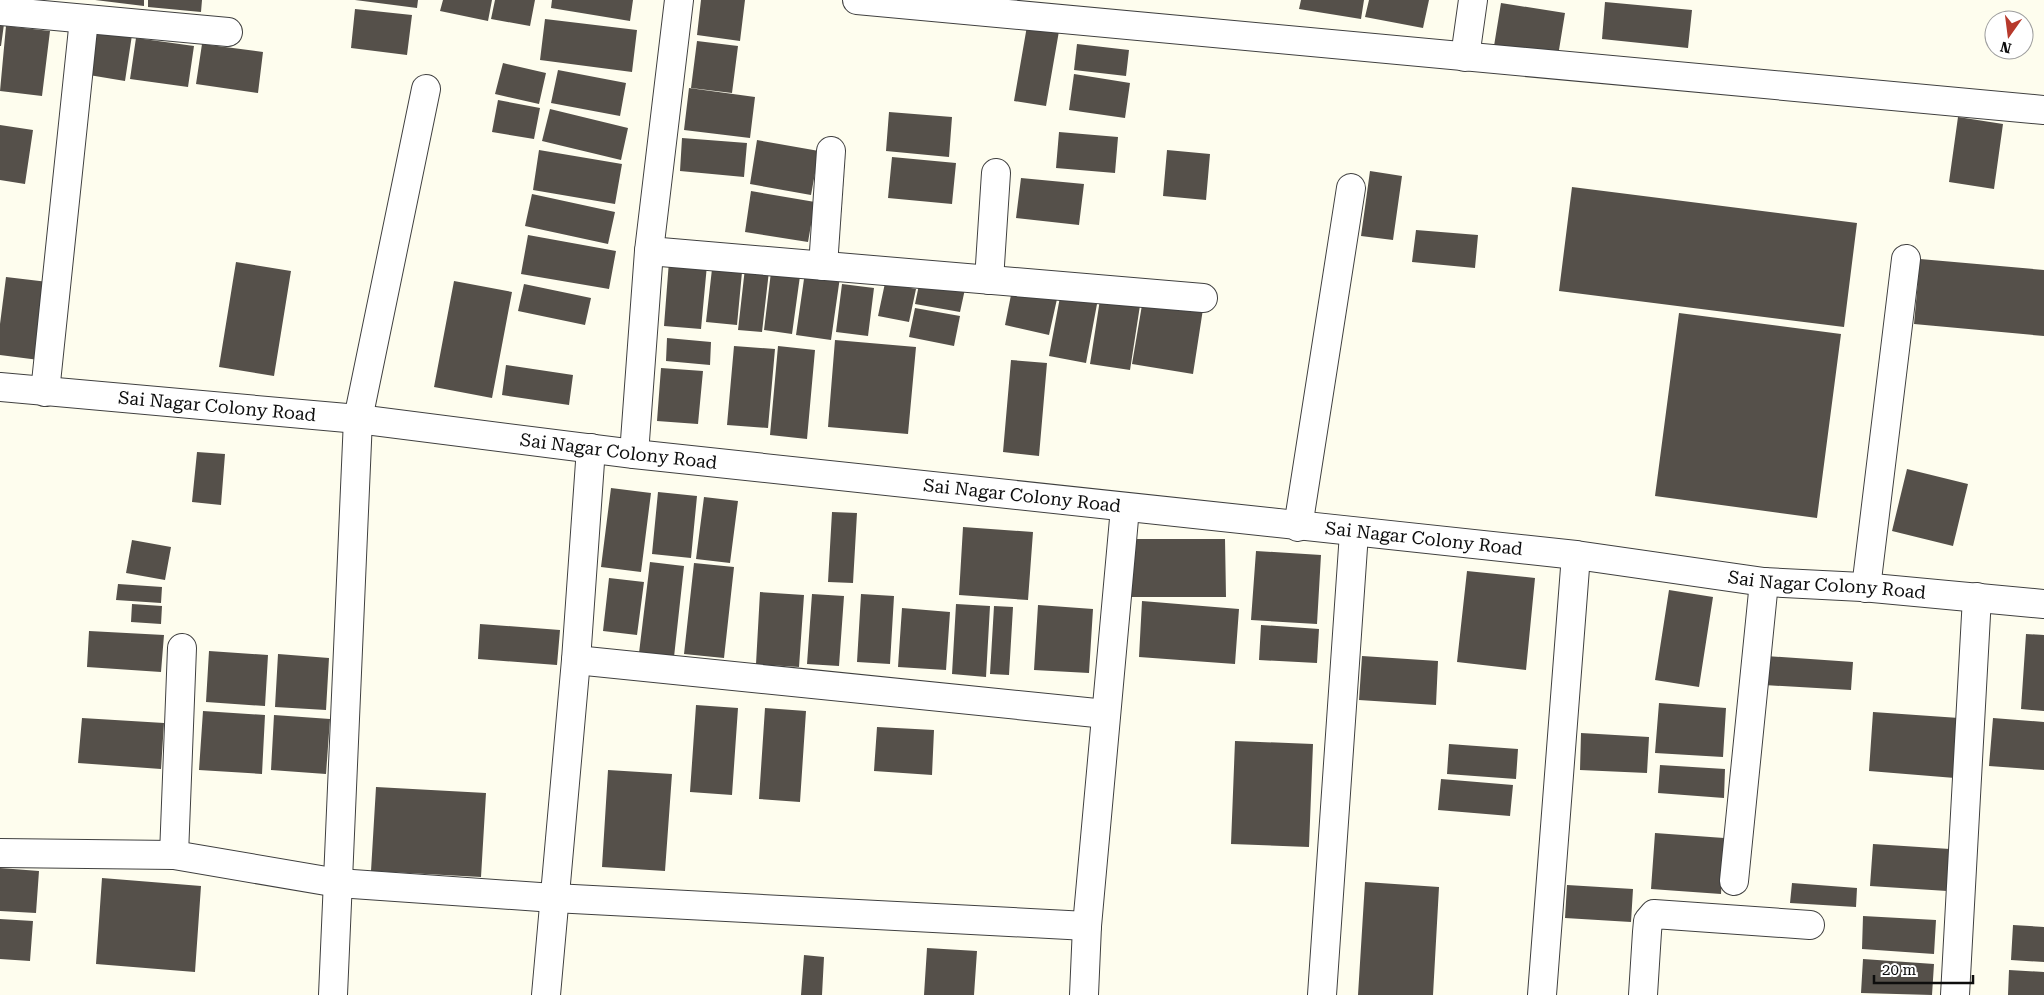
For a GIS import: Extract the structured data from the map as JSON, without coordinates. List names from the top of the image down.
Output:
{
  "streets": {
    "street": ["Sai Nagar Colony Road"]
  },
  "scale_bar": "20 m",
  "north": "bottom"
}
